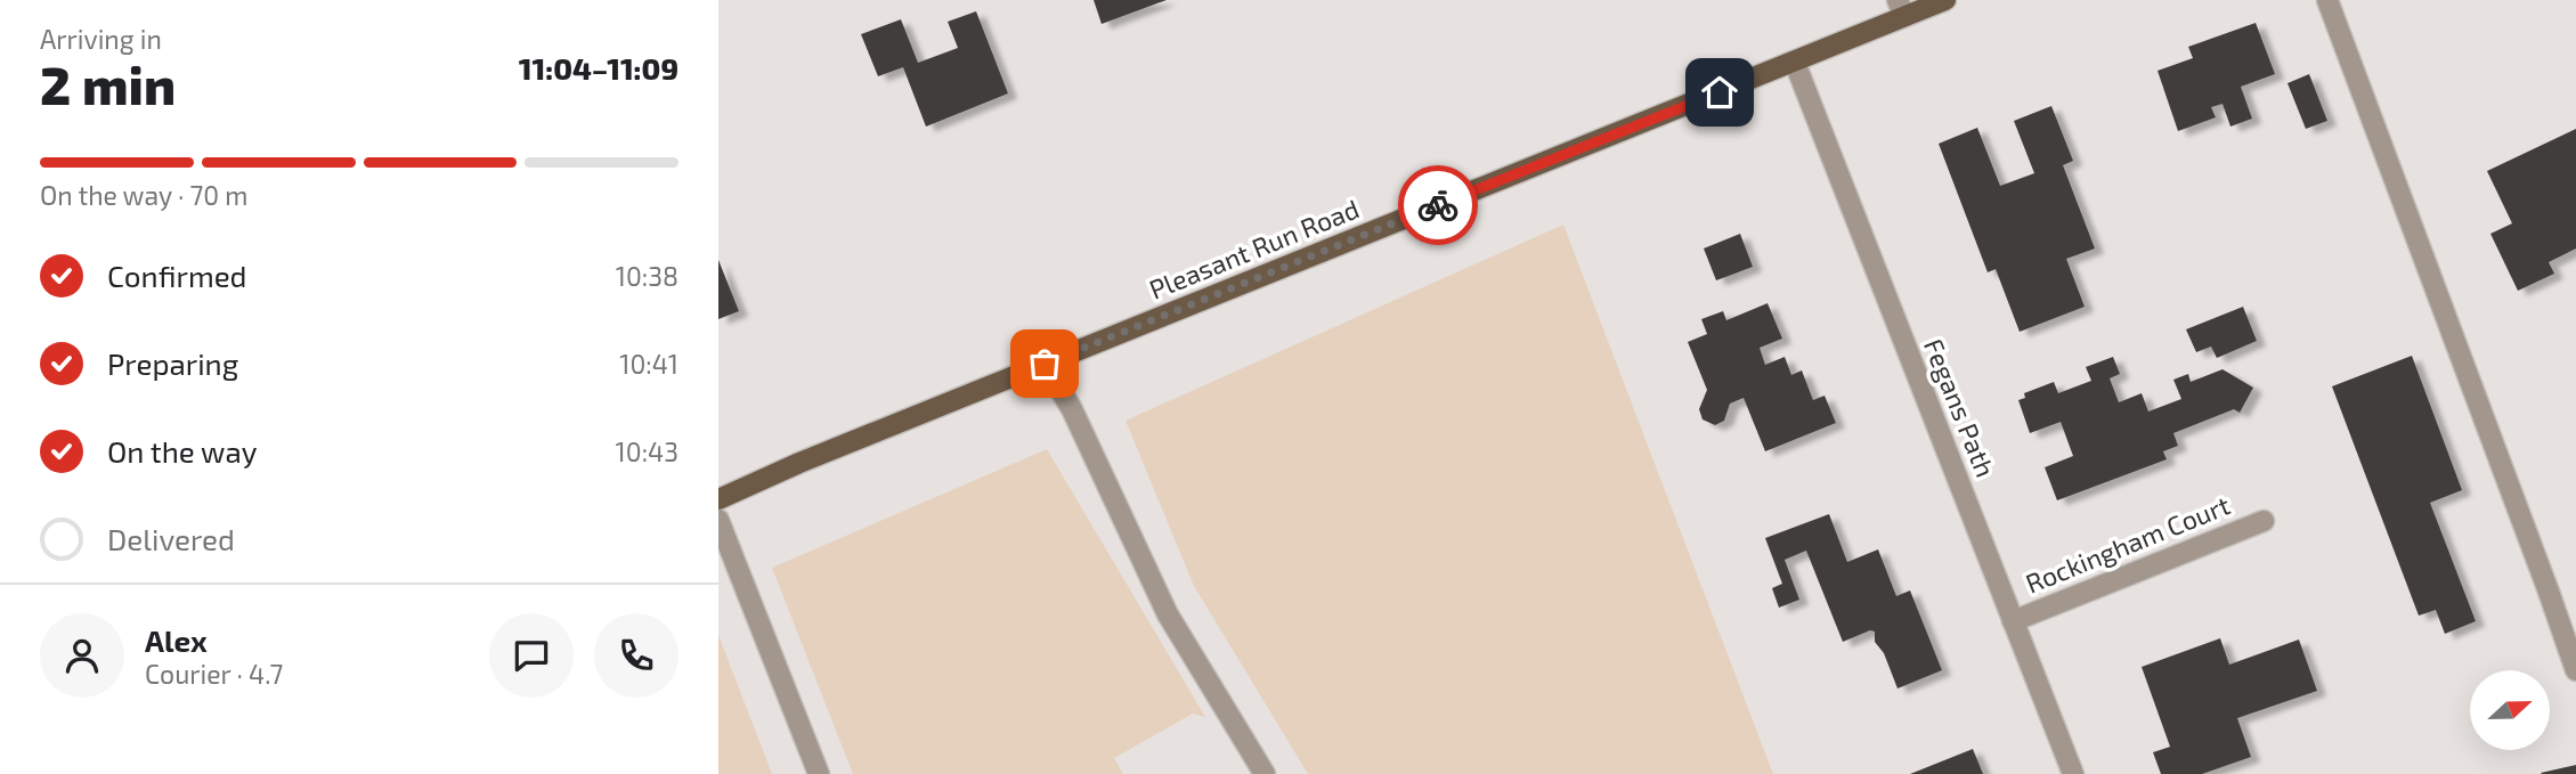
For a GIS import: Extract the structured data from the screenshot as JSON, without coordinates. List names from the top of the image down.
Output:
{
  "streets": {
    "main road": ["Pleasant Run Road"],
    "street": ["Fegans Path", "Rockingham Court"]
  },
  "crossings": [
    ["Pleasant Run Road", "Fegans Path"],
    ["Fegans Path", "Rockingham Court"]
  ],
  "north": "right",
  "page": {
    "heading": ["2 min", "Arriving in", "11:04–11:09"],
    "panel": ["Alex", "Courier · 4.7"],
    "bar": "On the way · 70 m",
    "list": [
      ["Confirmed", "10:38"],
      ["Preparing", "10:41"],
      ["On the way", "10:43"],
      "Delivered"
    ]
  }
}
